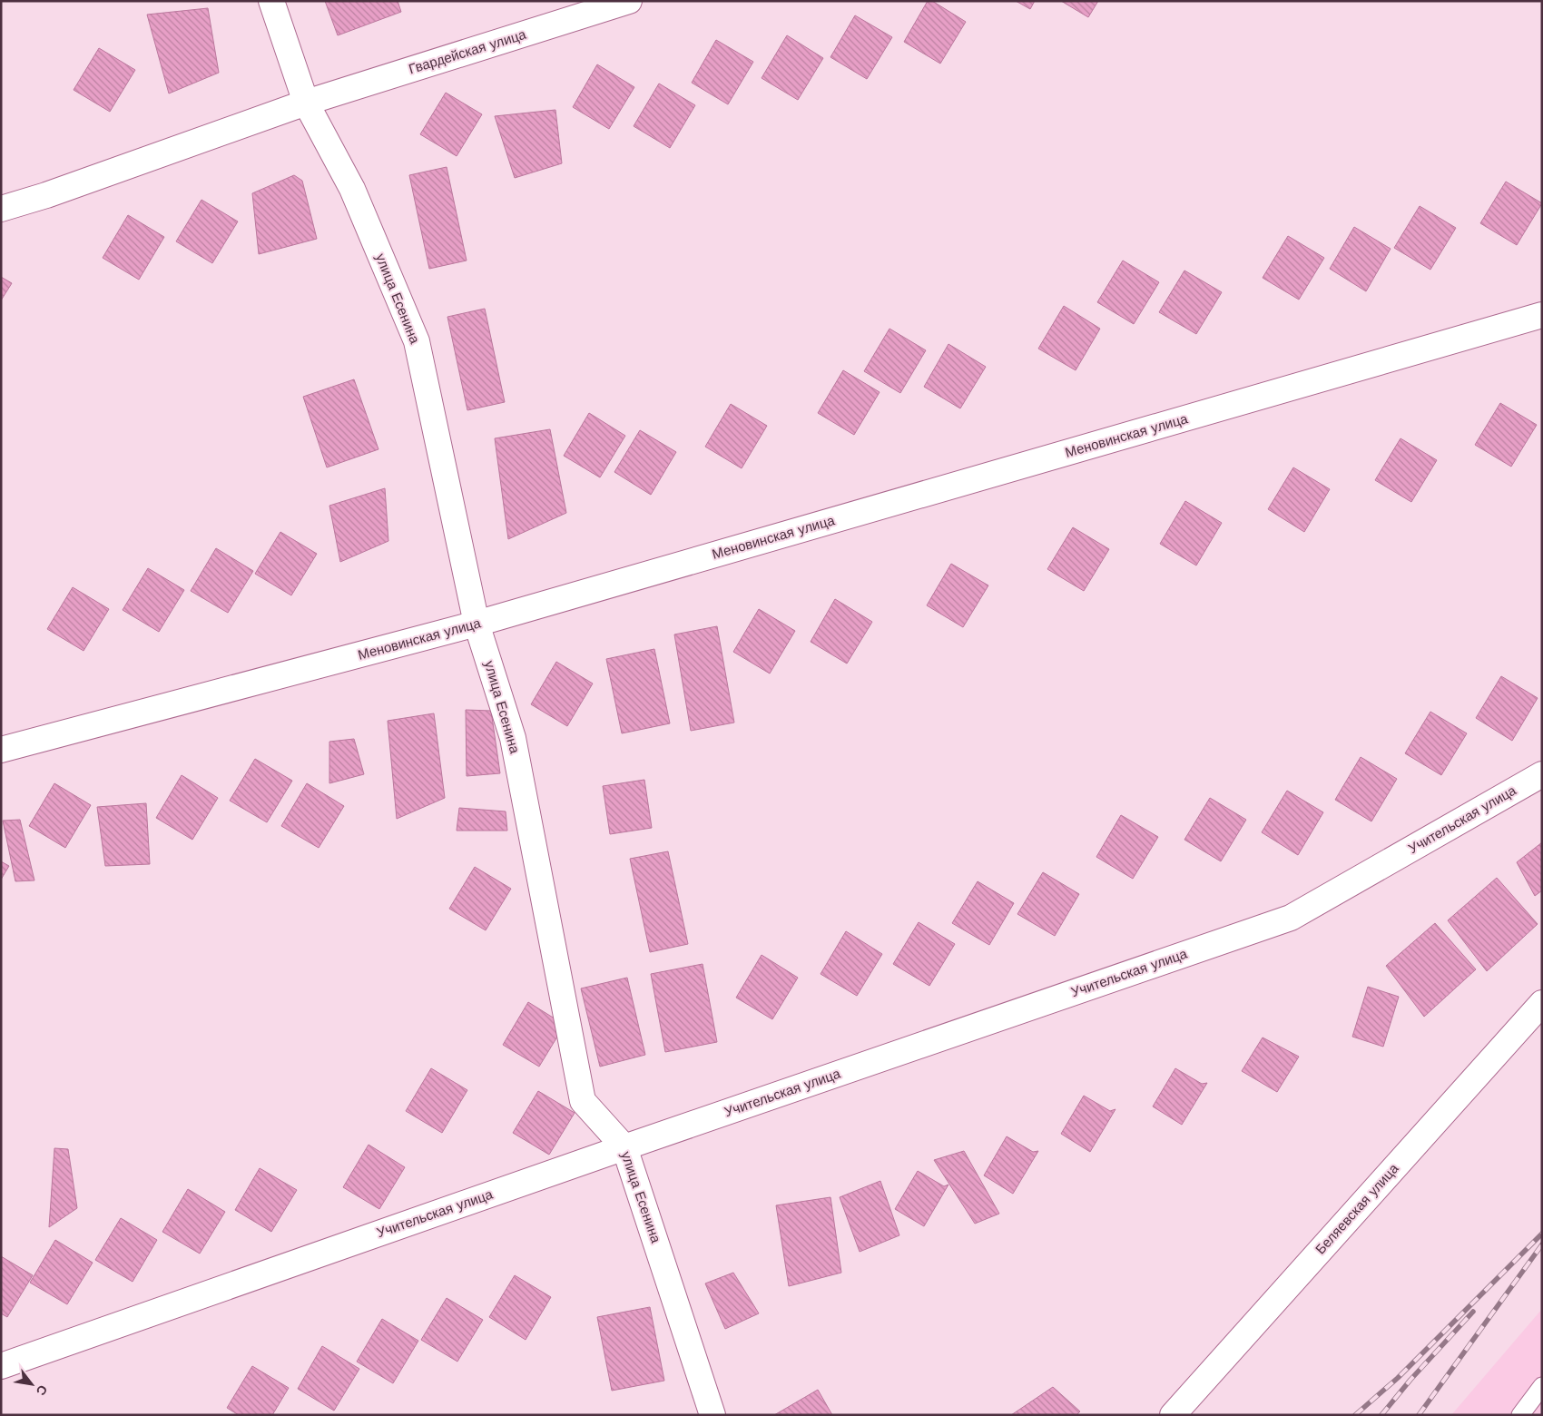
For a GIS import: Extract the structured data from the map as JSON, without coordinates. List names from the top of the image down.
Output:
{
  "streets": {
    "street": [
      "Гвардейская улица",
      "улица Есенина",
      "Меновинская улица",
      "Учительская улица",
      "Беляевская улица"
    ]
  },
  "crossings": [
    ["Гвардейская улица", "улица Есенина"],
    ["улица Есенина", "Меновинская улица"],
    ["улица Есенина", "Учительская улица"]
  ],
  "north": "bottom right"
}
